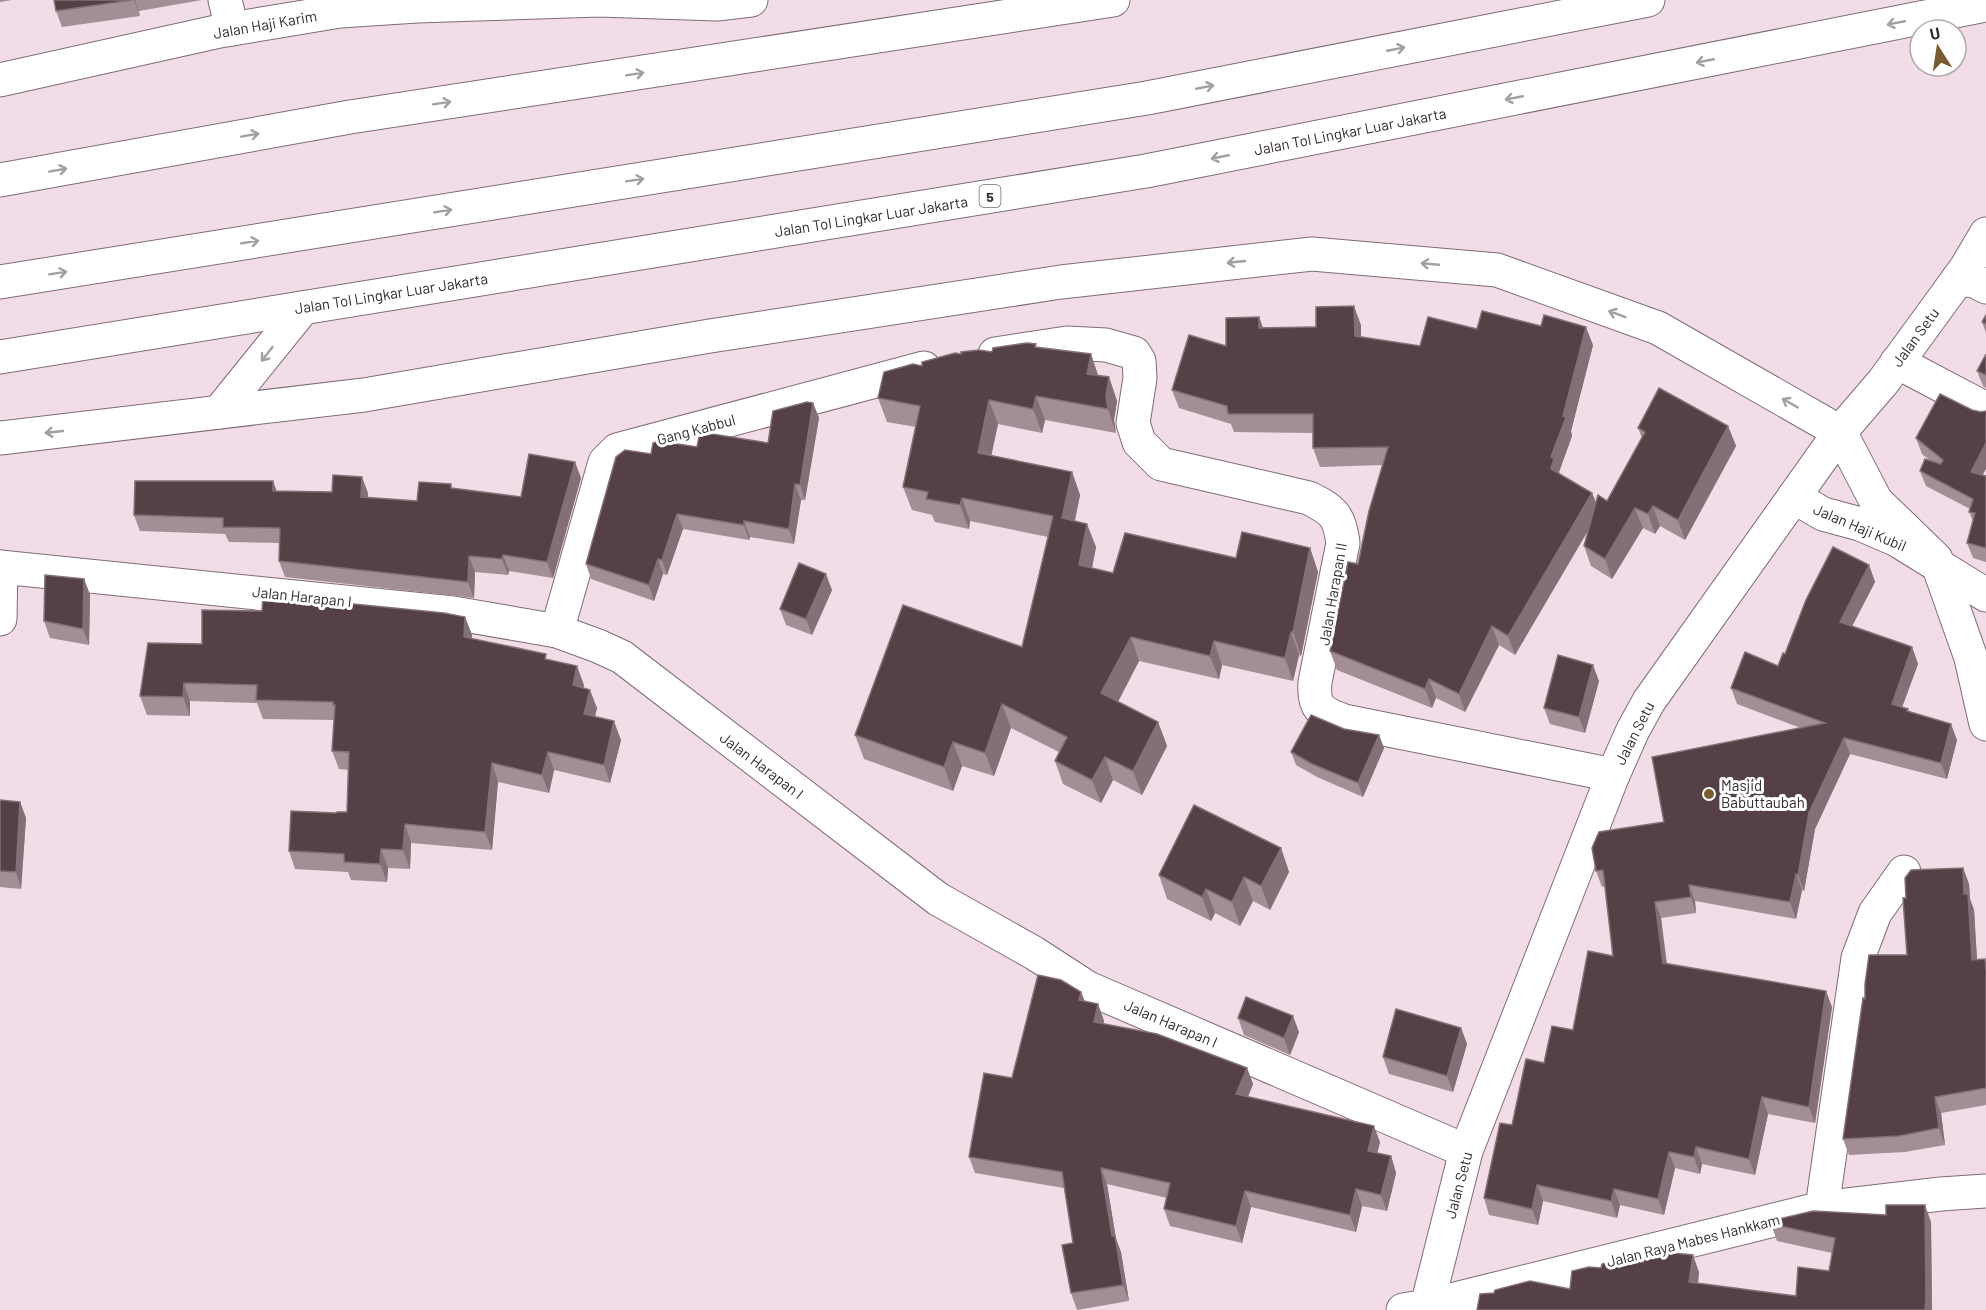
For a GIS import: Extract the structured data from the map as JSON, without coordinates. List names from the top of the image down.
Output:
{
  "streets": {
    "main road": [
      "Jalan Haji Karim",
      "Jalan Tol Lingkar Luar Jakarta",
      "5",
      "Jalan Setu",
      "Gang Kabbul",
      "Jalan Haji Kubil",
      "Jalan Harapan II",
      "Jalan Harapan I",
      "Jalan Raya Mabes Hankkam"
    ]
  },
  "crossings": [
    ["Jalan Setu", "Jalan Haji Kubil"],
    ["Jalan Setu", "Jalan Harapan II"],
    ["Jalan Setu", "Jalan Harapan I"],
    ["Jalan Setu", "Jalan Raya Mabes Hankkam"],
    ["Gang Kabbul", "Jalan Harapan II"],
    ["Gang Kabbul", "Jalan Harapan I"]
  ],
  "places": ["Masjid Babuttaubah"],
  "north": "top"
}
